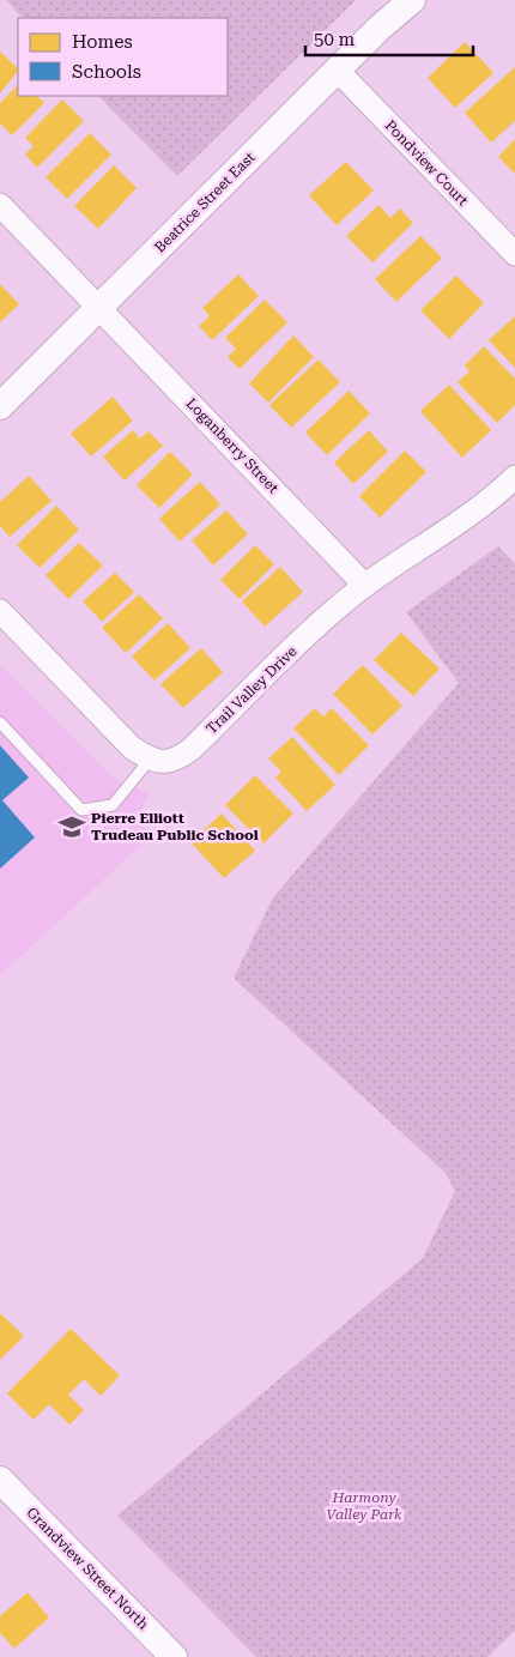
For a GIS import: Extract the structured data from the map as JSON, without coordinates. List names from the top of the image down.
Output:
{
  "streets": {
    "street": [
      "Pondview Court",
      "Beatrice Street East",
      "Loganberry Street",
      "Trail Valley Drive",
      "Grandview Street North"
    ]
  },
  "crossings": [
    ["Pondview Court", "Beatrice Street East"],
    ["Beatrice Street East", "Loganberry Street"],
    ["Loganberry Street", "Trail Valley Drive"]
  ],
  "parks": ["Harmony Valley Park"],
  "places": {
    "school or university": ["Pierre Elliott Trudeau Public School"]
  },
  "legend": ["Homes", "Schools"],
  "scale_bar": "50 m"
}
